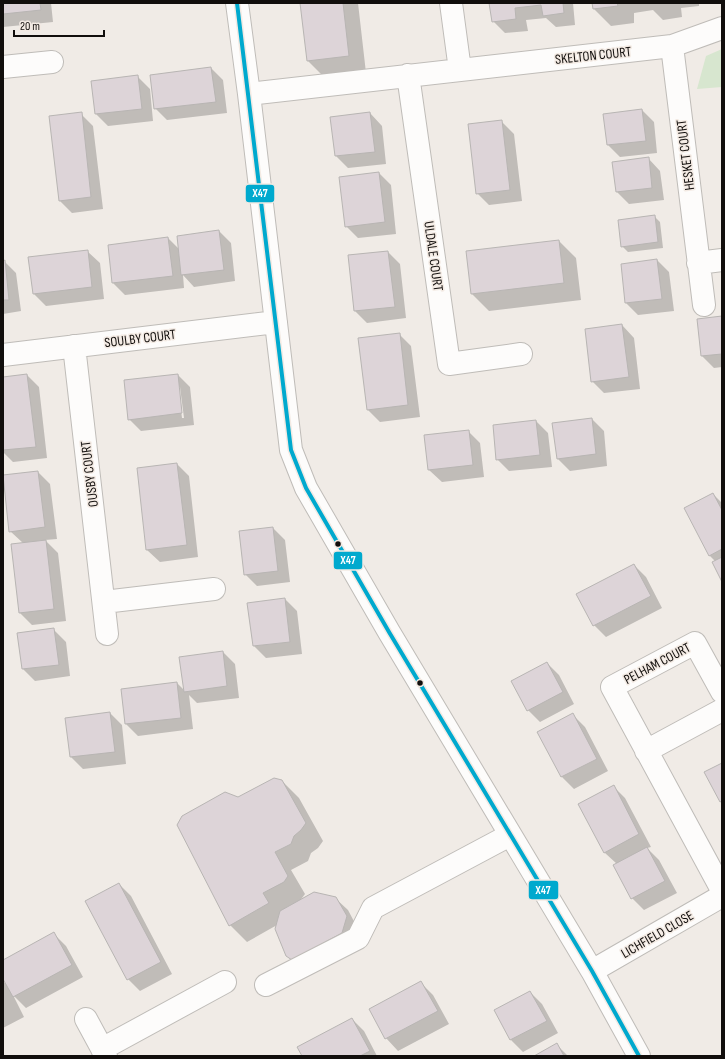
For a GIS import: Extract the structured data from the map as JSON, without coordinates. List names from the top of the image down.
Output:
{
  "streets": {
    "street": [
      "SKELTON COURT",
      "HESKET COURT",
      "ULDALE COURT",
      "SOULBY COURT",
      "OUSBY COURT",
      "PELHAM COURT",
      "LICHFIELD CLOSE"
    ]
  },
  "crossings": [
    ["SKELTON COURT", "HESKET COURT"],
    ["SKELTON COURT", "ULDALE COURT"],
    ["SOULBY COURT", "OUSBY COURT"]
  ],
  "lines": ["transit line X47"],
  "scale_bar": "20 m"
}
